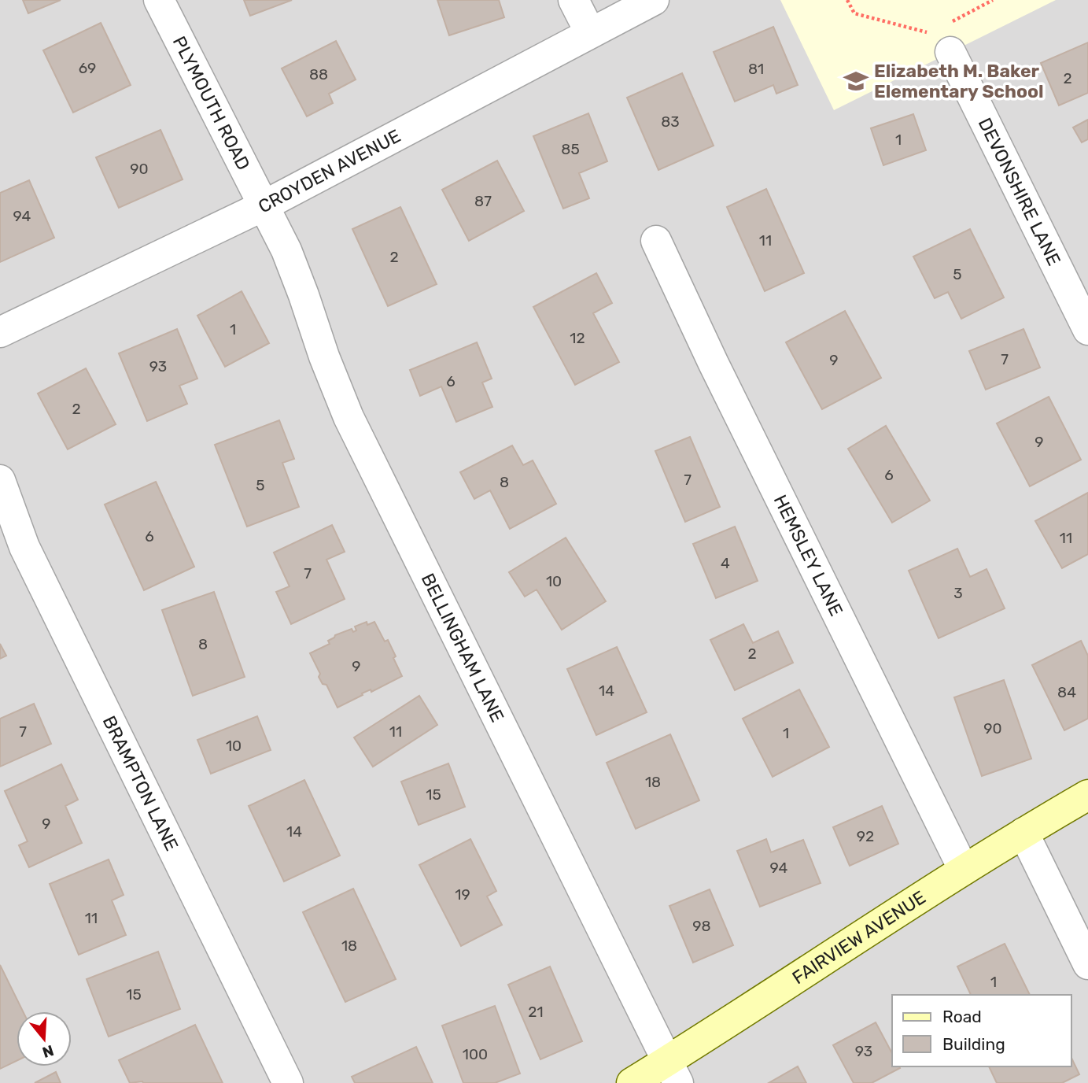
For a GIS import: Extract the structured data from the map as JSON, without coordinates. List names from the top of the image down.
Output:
{
  "streets": {
    "street": [
      "PLYMOUTH ROAD",
      "CROYDEN AVENUE",
      "DEVONSHIRE LANE",
      "HEMSLEY LANE",
      "BELLINGHAM LANE",
      "BRAMPTON LANE",
      "FAIRVIEW AVENUE"
    ]
  },
  "crossings": [
    ["PLYMOUTH ROAD", "CROYDEN AVENUE"],
    ["PLYMOUTH ROAD", "BELLINGHAM LANE"],
    ["CROYDEN AVENUE", "BELLINGHAM LANE"],
    ["HEMSLEY LANE", "FAIRVIEW AVENUE"],
    ["BELLINGHAM LANE", "FAIRVIEW AVENUE"]
  ],
  "places": {
    "school or university": ["Elizabeth M. Baker Elementary School"]
  },
  "house_numbers": [
    "69",
    "81",
    "88",
    "2",
    "83",
    "1",
    "85",
    "90",
    "87",
    "94",
    "11",
    "2",
    "5",
    "1",
    "12",
    "7",
    "9",
    "93",
    "6",
    "2",
    "9",
    "6",
    "7",
    "8",
    "5",
    "6",
    "11",
    "4",
    "7",
    "10",
    "3",
    "8",
    "2",
    "9",
    "14",
    "84",
    "90",
    "7",
    "11",
    "1",
    "10",
    "18",
    "15",
    "9",
    "14",
    "92",
    "94",
    "19",
    "11",
    "98",
    "18",
    "1",
    "15",
    "21",
    "93",
    "100"
  ],
  "legend": ["Road", "Building"],
  "north": "bottom"
}
